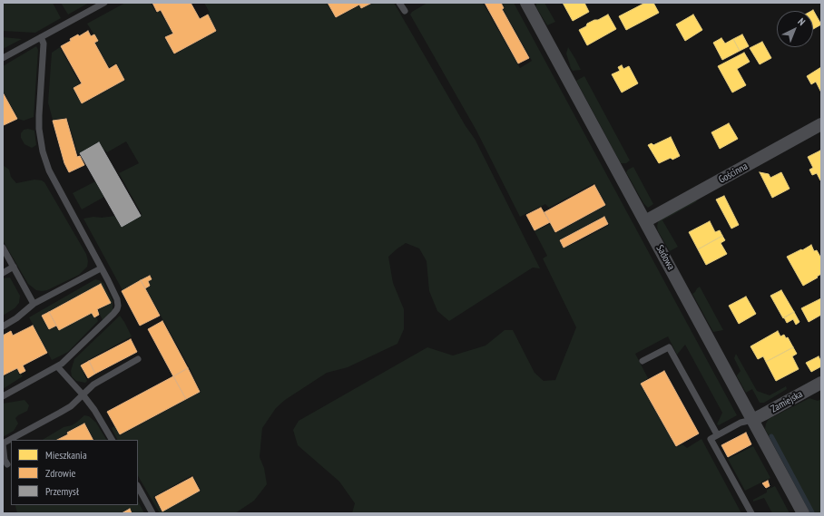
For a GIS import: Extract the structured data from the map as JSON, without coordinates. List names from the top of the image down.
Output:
{
  "streets": {
    "street": ["Gościnna", "Sadowa", "Zamiejska"]
  },
  "crossings": [
    ["Gościnna", "Sadowa"],
    ["Sadowa", "Zamiejska"]
  ],
  "legend": ["Mieszkania", "Zdrowie", "Przemysł"],
  "north": "top right"
}
